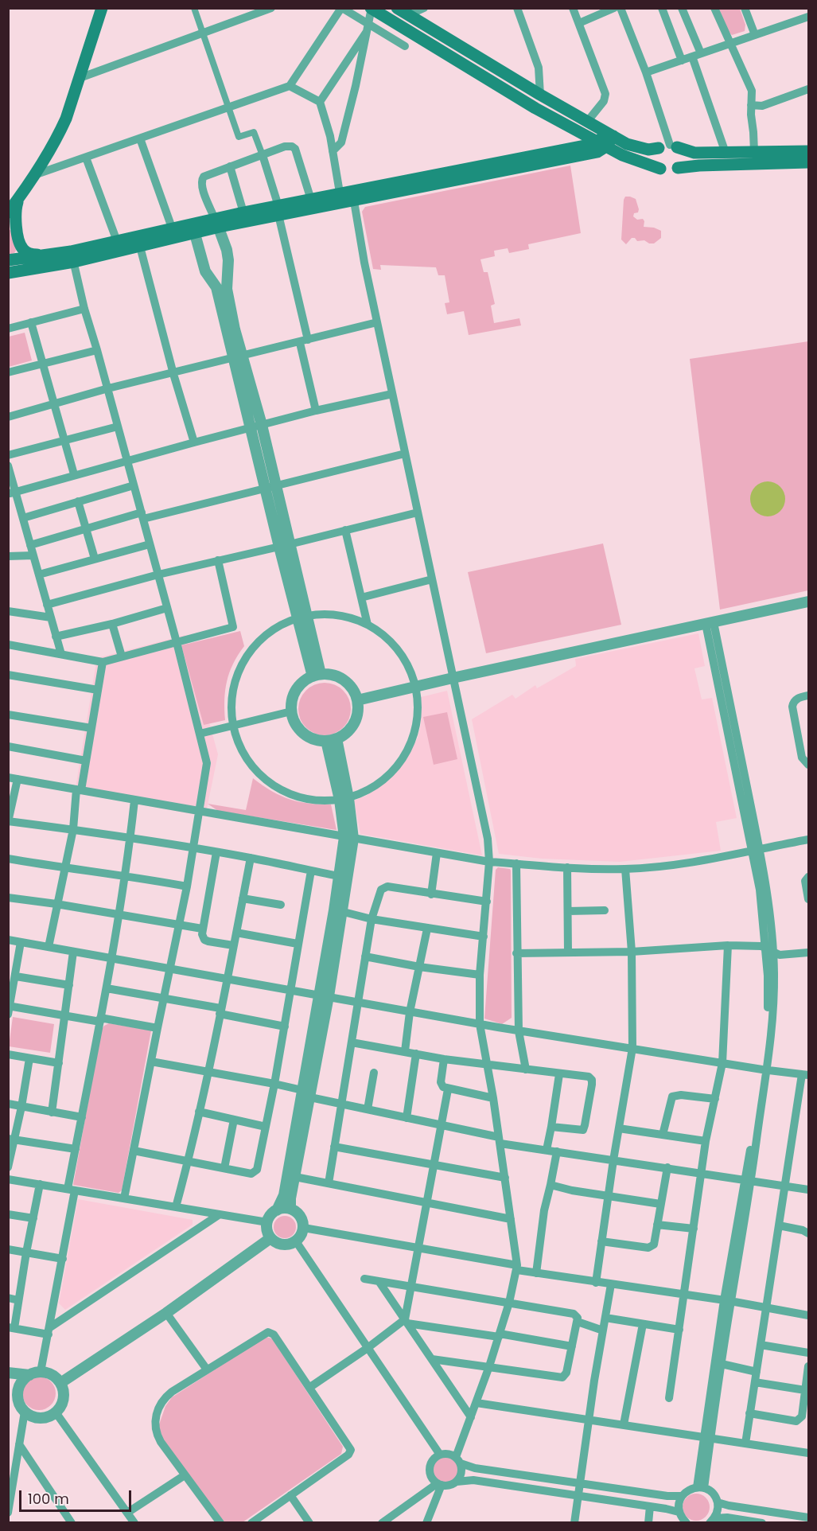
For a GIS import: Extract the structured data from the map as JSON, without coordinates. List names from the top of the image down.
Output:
{
  "scale_bar": "100 m"
}
